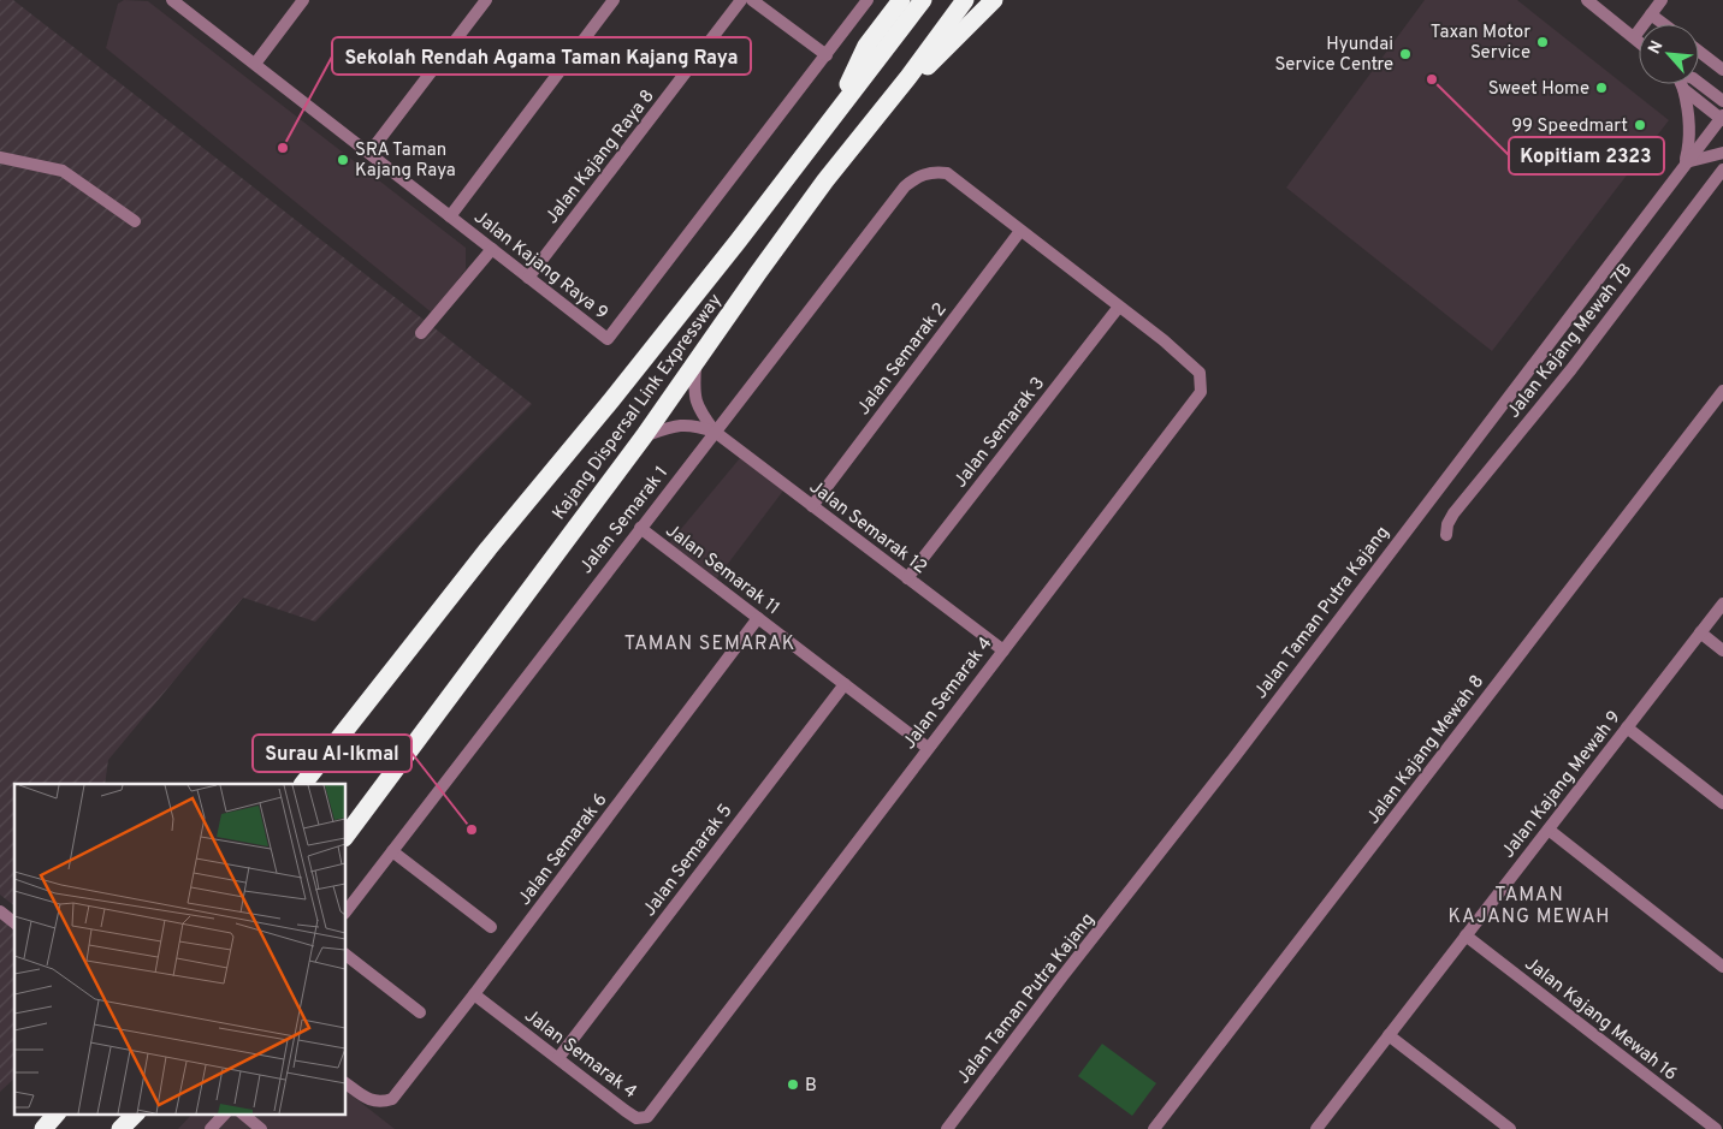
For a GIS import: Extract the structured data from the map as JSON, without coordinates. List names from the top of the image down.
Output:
{
  "streets": {
    "highway": ["Kajang Dispersal Link Expressway"],
    "street": [
      "Jalan Kajang Raya 8",
      "Jalan Kajang Raya 9",
      "Jalan Kajang Mewah 7B",
      "Jalan Semarak 2",
      "Jalan Semarak 3",
      "Jalan Semarak 1",
      "Jalan Semarak 12",
      "Jalan Semarak 11",
      "Jalan Taman Putra Kajang",
      "Jalan Semarak 4",
      "Jalan Kajang Mewah 8",
      "Jalan Kajang Mewah 9",
      "Jalan Semarak 6",
      "Jalan Semarak 5",
      "Jalan Kajang Mewah 16"
    ]
  },
  "crossings": [
    ["Jalan Kajang Raya 8", "Jalan Kajang Raya 9"],
    ["Jalan Semarak 2", "Jalan Semarak 12"],
    ["Jalan Semarak 2", "Jalan Semarak 4"],
    ["Kajang Dispersal Link Expressway", "Jalan Semarak 12"],
    ["Jalan Semarak 3", "Jalan Semarak 12"],
    ["Jalan Semarak 3", "Jalan Semarak 4"],
    ["Jalan Semarak 1", "Jalan Semarak 12"],
    ["Jalan Semarak 1", "Jalan Semarak 11"],
    ["Jalan Semarak 1", "Jalan Semarak 4"],
    ["Jalan Semarak 12", "Jalan Semarak 4"],
    ["Jalan Semarak 11", "Jalan Semarak 4"],
    ["Jalan Semarak 11", "Jalan Semarak 6"],
    ["Jalan Semarak 11", "Jalan Semarak 5"],
    ["Jalan Semarak 4", "Jalan Semarak 6"],
    ["Jalan Semarak 4", "Jalan Semarak 5"],
    ["Jalan Kajang Mewah 9", "Jalan Kajang Mewah 16"]
  ],
  "districts": ["TAMAN SEMARAK", "TAMAN KAJANG MEWAH"],
  "places": [
    "Taxan Motor Service",
    "Hyundai Service Centre",
    "Kopitiam 2323",
    "Sweet Home",
    "99 Speedmart",
    "Sekolah Rendah Agama Taman Kajang Raya",
    "SRA Taman Kajang Raya",
    "Surau Al-Ikmal",
    "B"
  ],
  "north": "top left"
}
